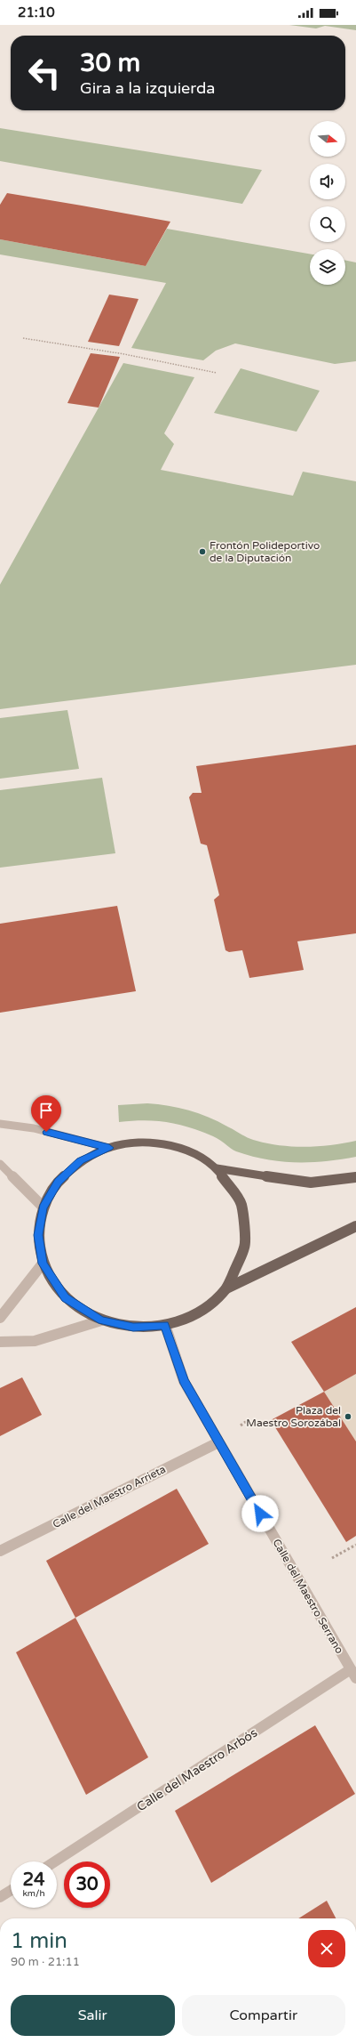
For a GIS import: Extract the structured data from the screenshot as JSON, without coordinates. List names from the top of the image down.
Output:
{
  "streets": {
    "street": ["Calle del Maestro Arrieta", "Calle del Maestro Serrano", "Calle del Maestro Arbós"]
  },
  "crossings": [
    ["Calle del Maestro Arrieta", "Calle del Maestro Serrano"],
    ["Calle del Maestro Serrano", "Calle del Maestro Arbós"]
  ],
  "places": ["Frontón Polideportivo de la Diputación", "Plaza del Maestro Sorozábal"],
  "north": "right",
  "page": {
    "status": "21:10",
    "turn": ["30 m", "Gira a la izquierda"],
    "speed": "24 km/h",
    "limit": "30",
    "heading": ["1 min", "90 m · 21:11"],
    "buttons": ["Salir", "Compartir"]
  }
}
